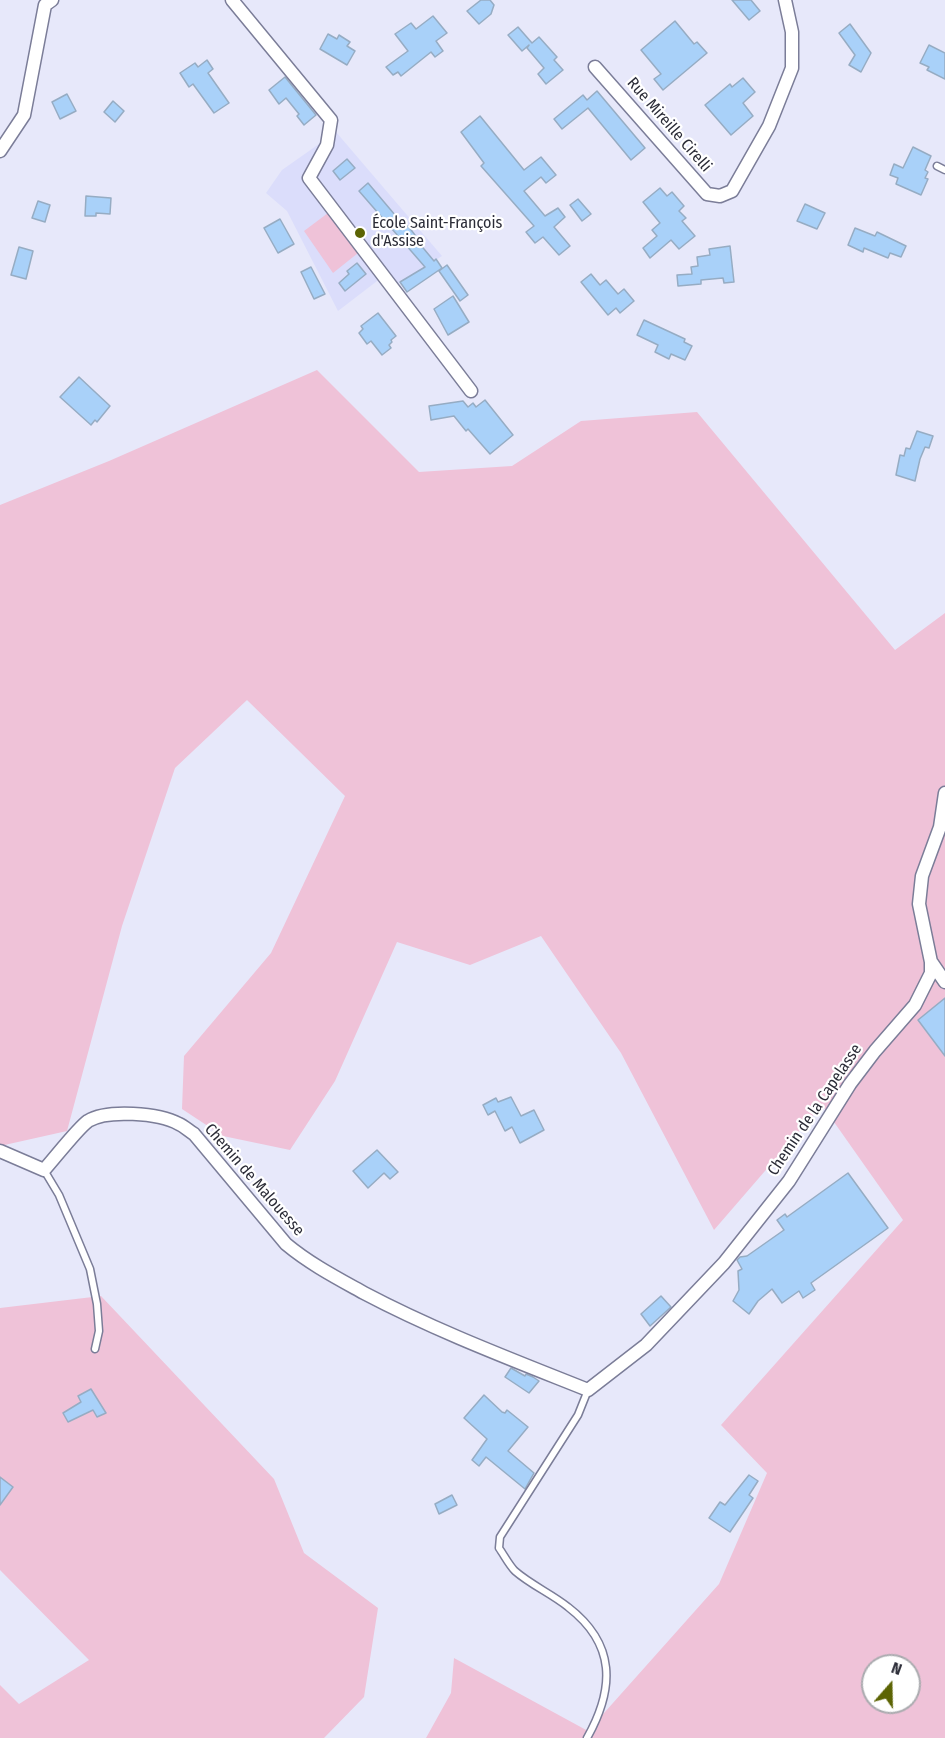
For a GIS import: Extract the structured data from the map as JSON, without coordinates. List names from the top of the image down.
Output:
{
  "streets": {
    "street": ["Rue Mireille Cirelli", "Chemin de la Capelasse", "Chemin de Malouesse"]
  },
  "crossings": [
    ["Chemin de la Capelasse", "Chemin de Malouesse"]
  ],
  "places": ["École Saint-François d'Assise"],
  "north": "top"
}
